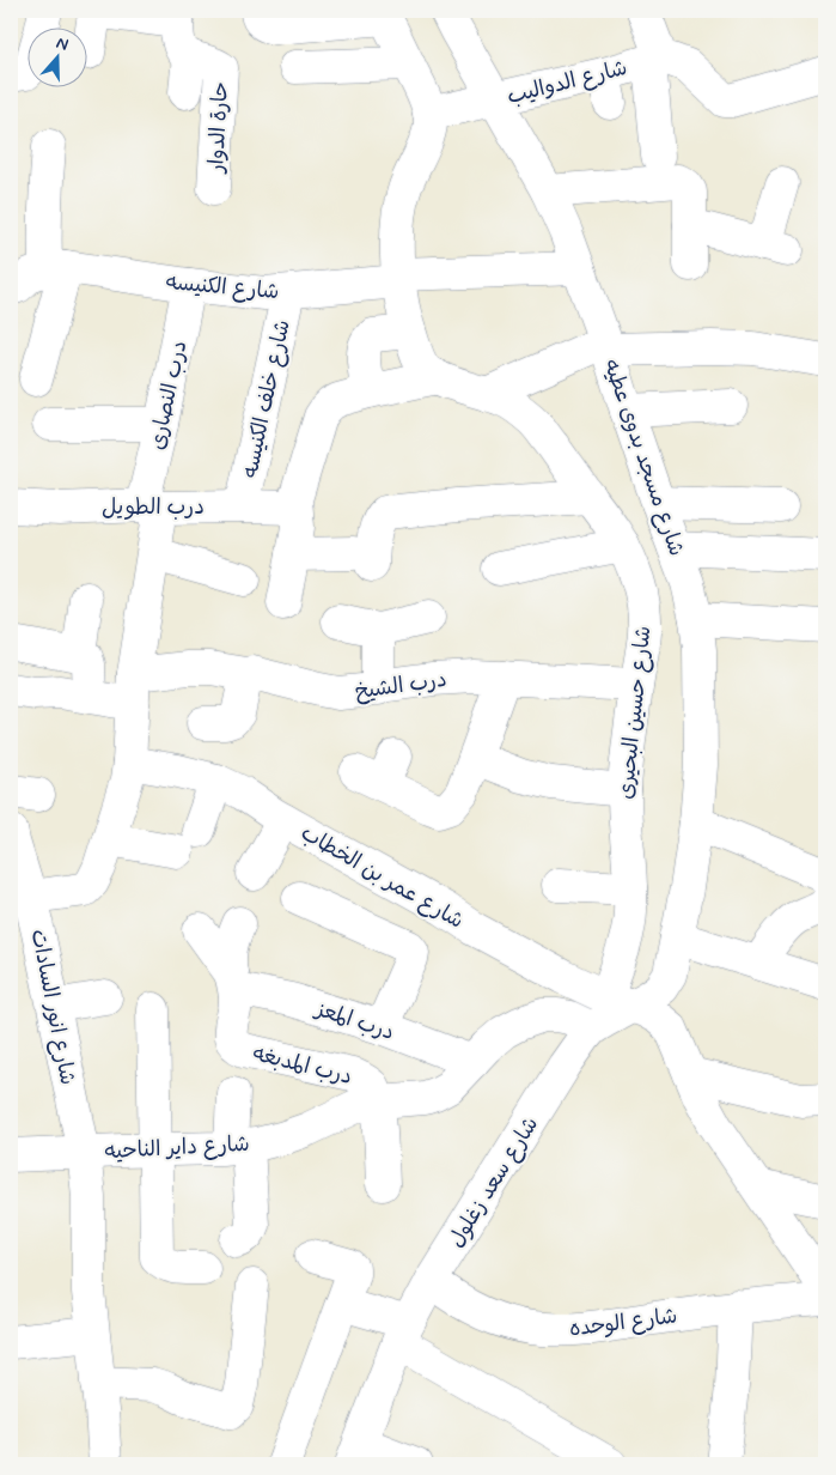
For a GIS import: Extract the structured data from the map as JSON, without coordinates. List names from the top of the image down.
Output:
{
  "streets": {
    "street": [
      "شارع الدواليب",
      "حارة الدوار",
      "شارع الكنيسه",
      "درب النصارى",
      "شارع خلف الكنيسه",
      "شارع مسجد بدوى عطيه",
      "درب الطويل",
      "درب الشيخ",
      "شارع حسين البحيرى",
      "شارع عمر بن الخطاب",
      "شارع انور السادات",
      "درب المعز",
      "درب المدبغه",
      "شارع داير الناحيه",
      "شارع سعد زغلول",
      "شارع الوحده"
    ]
  },
  "crossings": [
    ["شارع الدواليب", "شارع مسجد بدوى عطيه"],
    ["شارع الدواليب", "شارع حسين البحيرى"],
    ["شارع الكنيسه", "درب النصارى"],
    ["شارع الكنيسه", "شارع خلف الكنيسه"],
    ["شارع الكنيسه", "شارع مسجد بدوى عطيه"],
    ["شارع الكنيسه", "شارع حسين البحيرى"],
    ["درب النصارى", "درب الطويل"],
    ["درب النصارى", "درب الشيخ"],
    ["درب النصارى", "شارع عمر بن الخطاب"],
    ["درب النصارى", "شارع انور السادات"],
    ["شارع خلف الكنيسه", "درب الطويل"],
    ["شارع مسجد بدوى عطيه", "شارع سعد زغلول"],
    ["درب الشيخ", "شارع حسين البحيرى"],
    ["شارع حسين البحيرى", "شارع عمر بن الخطاب"],
    ["شارع حسين البحيرى", "شارع سعد زغلول"],
    ["شارع عمر بن الخطاب", "شارع سعد زغلول"],
    ["شارع انور السادات", "شارع داير الناحيه"],
    ["درب المعز", "درب المدبغه"],
    ["درب المعز", "شارع داير الناحيه"],
    ["درب المدبغه", "شارع داير الناحيه"],
    ["شارع داير الناحيه", "شارع سعد زغلول"],
    ["شارع سعد زغلول", "شارع الوحده"]
  ],
  "north": "top"
}
